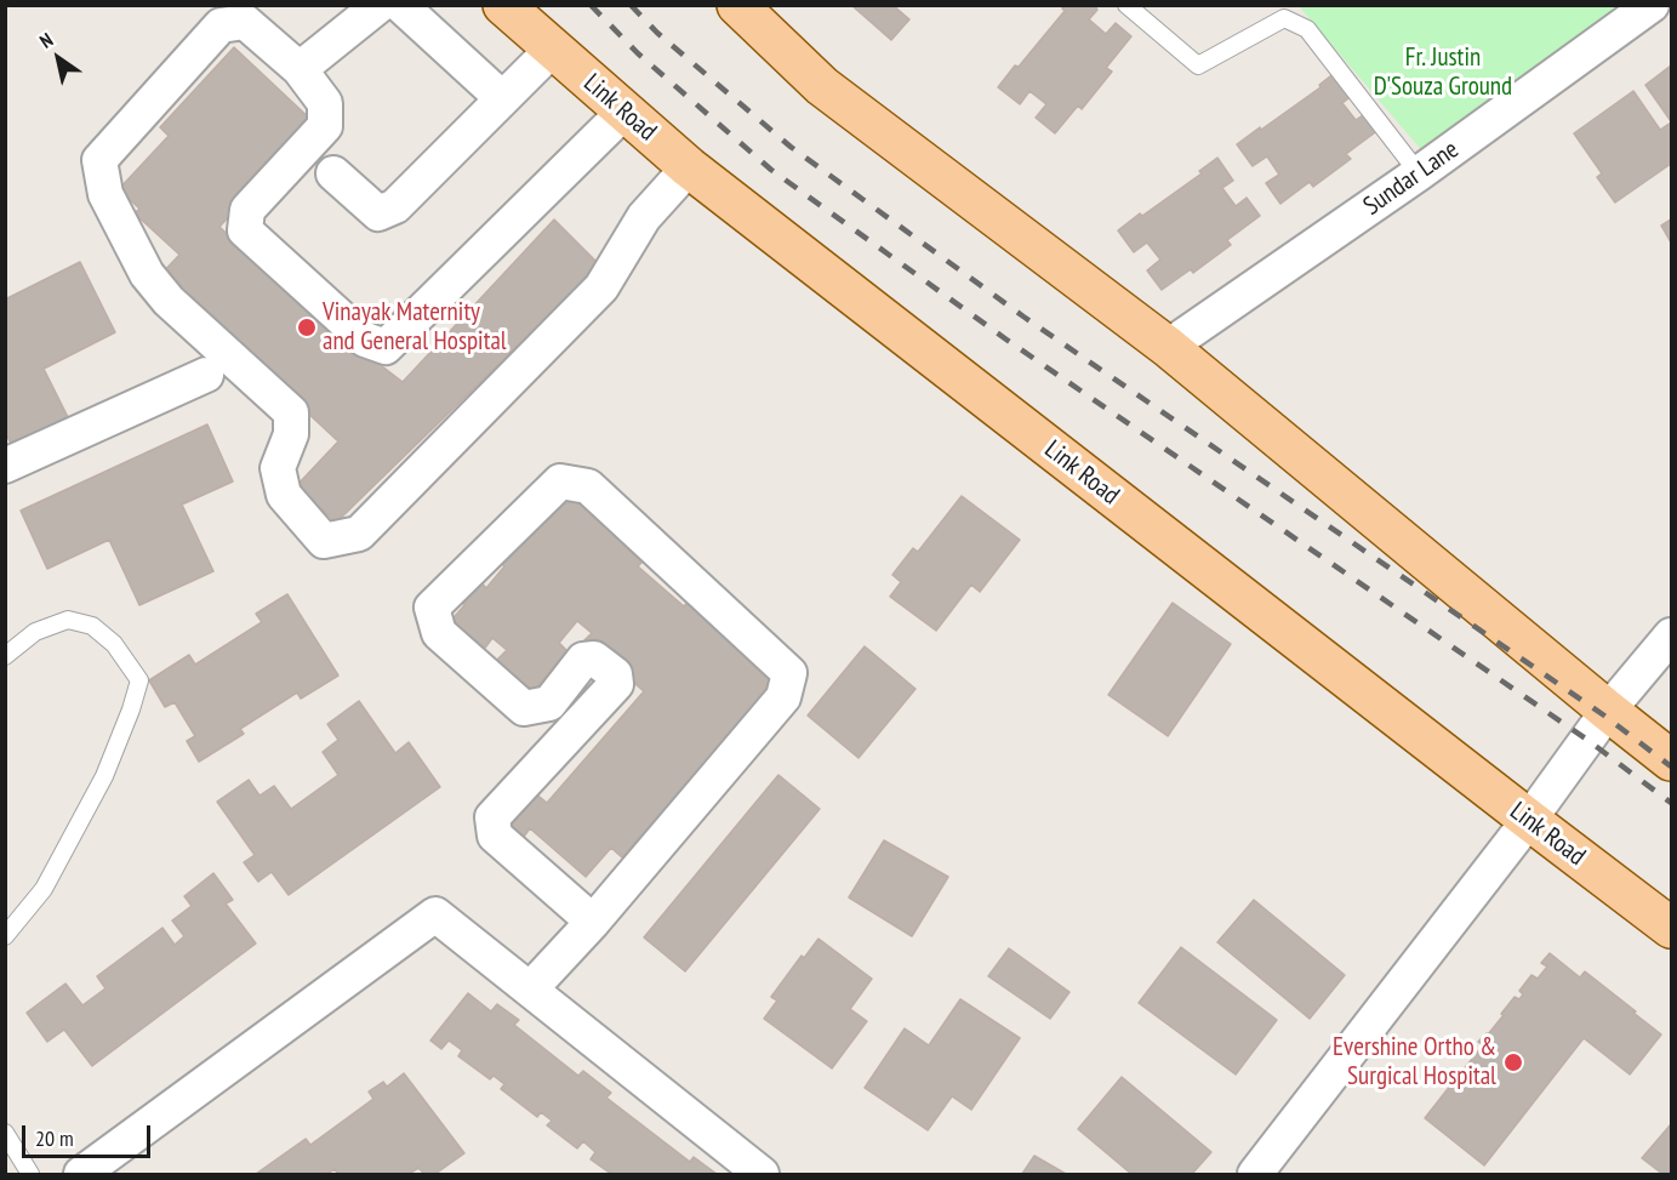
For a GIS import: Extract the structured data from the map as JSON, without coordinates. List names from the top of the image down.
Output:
{
  "streets": {
    "main road": ["Link Road"],
    "street": ["Sundar Lane"]
  },
  "parks": ["Fr. Justin D'Souza Ground"],
  "places": ["Vinayak Maternity and General Hospital", "Evershine Ortho & Surgical Hospital"],
  "scale_bar": "20 m",
  "north": "top left"
}
